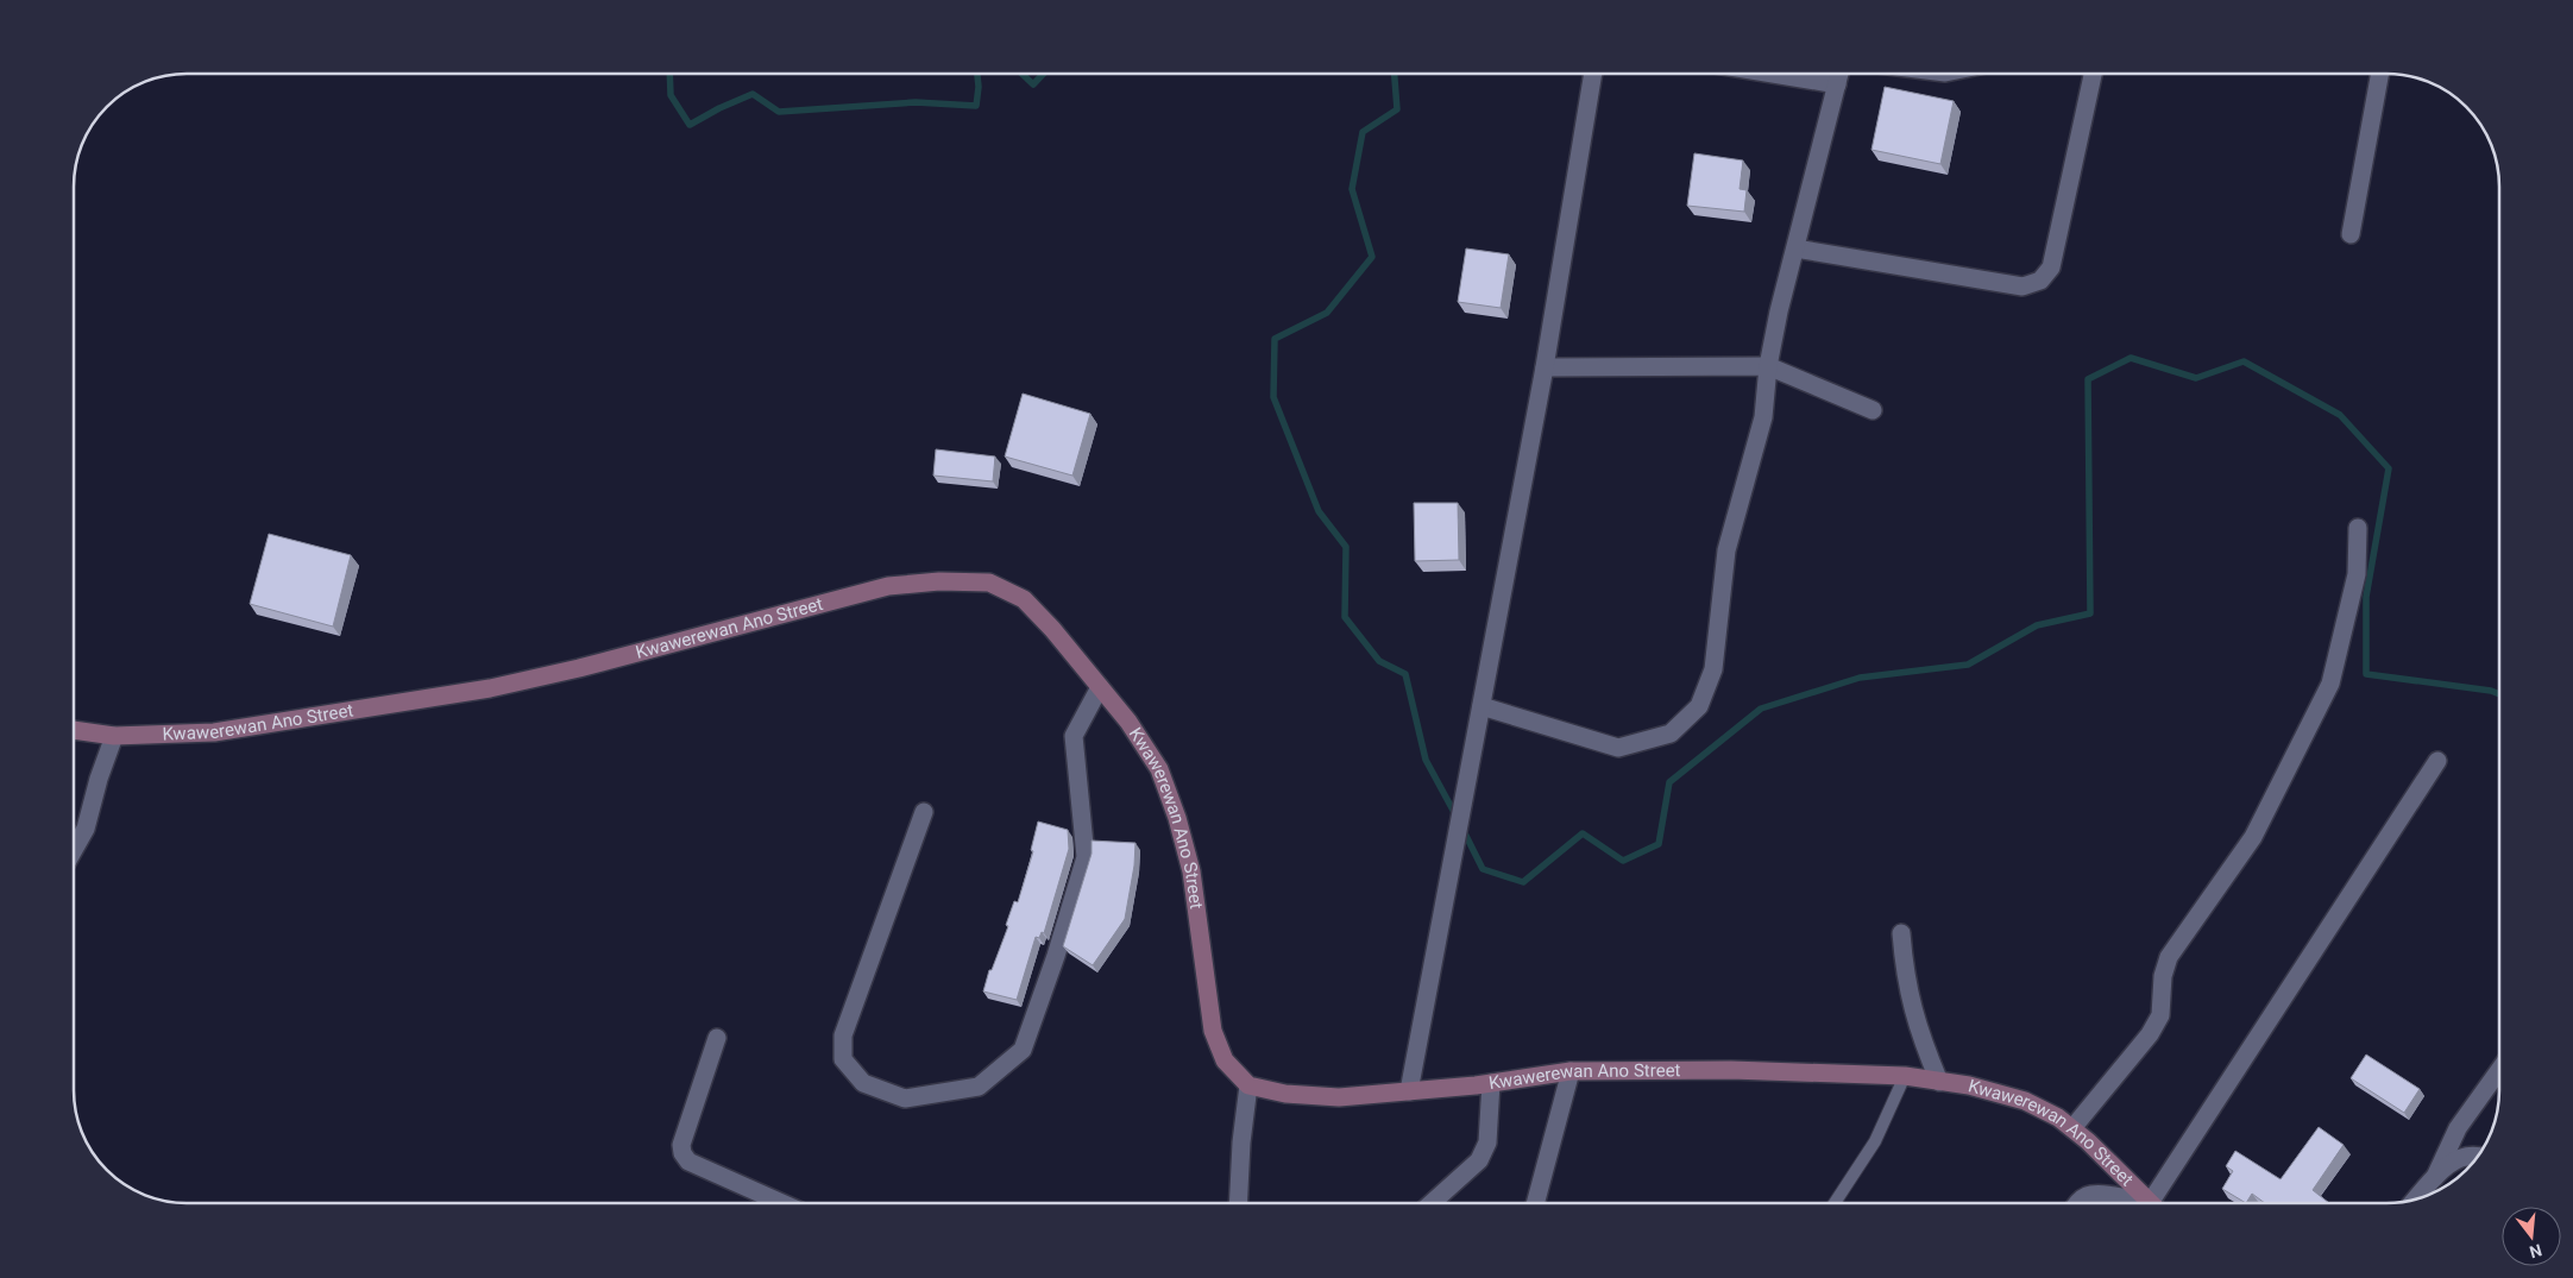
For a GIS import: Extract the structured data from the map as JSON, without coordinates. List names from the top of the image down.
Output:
{
  "streets": {
    "street": ["Kwawerewan Ano Street"]
  },
  "north": "bottom"
}
